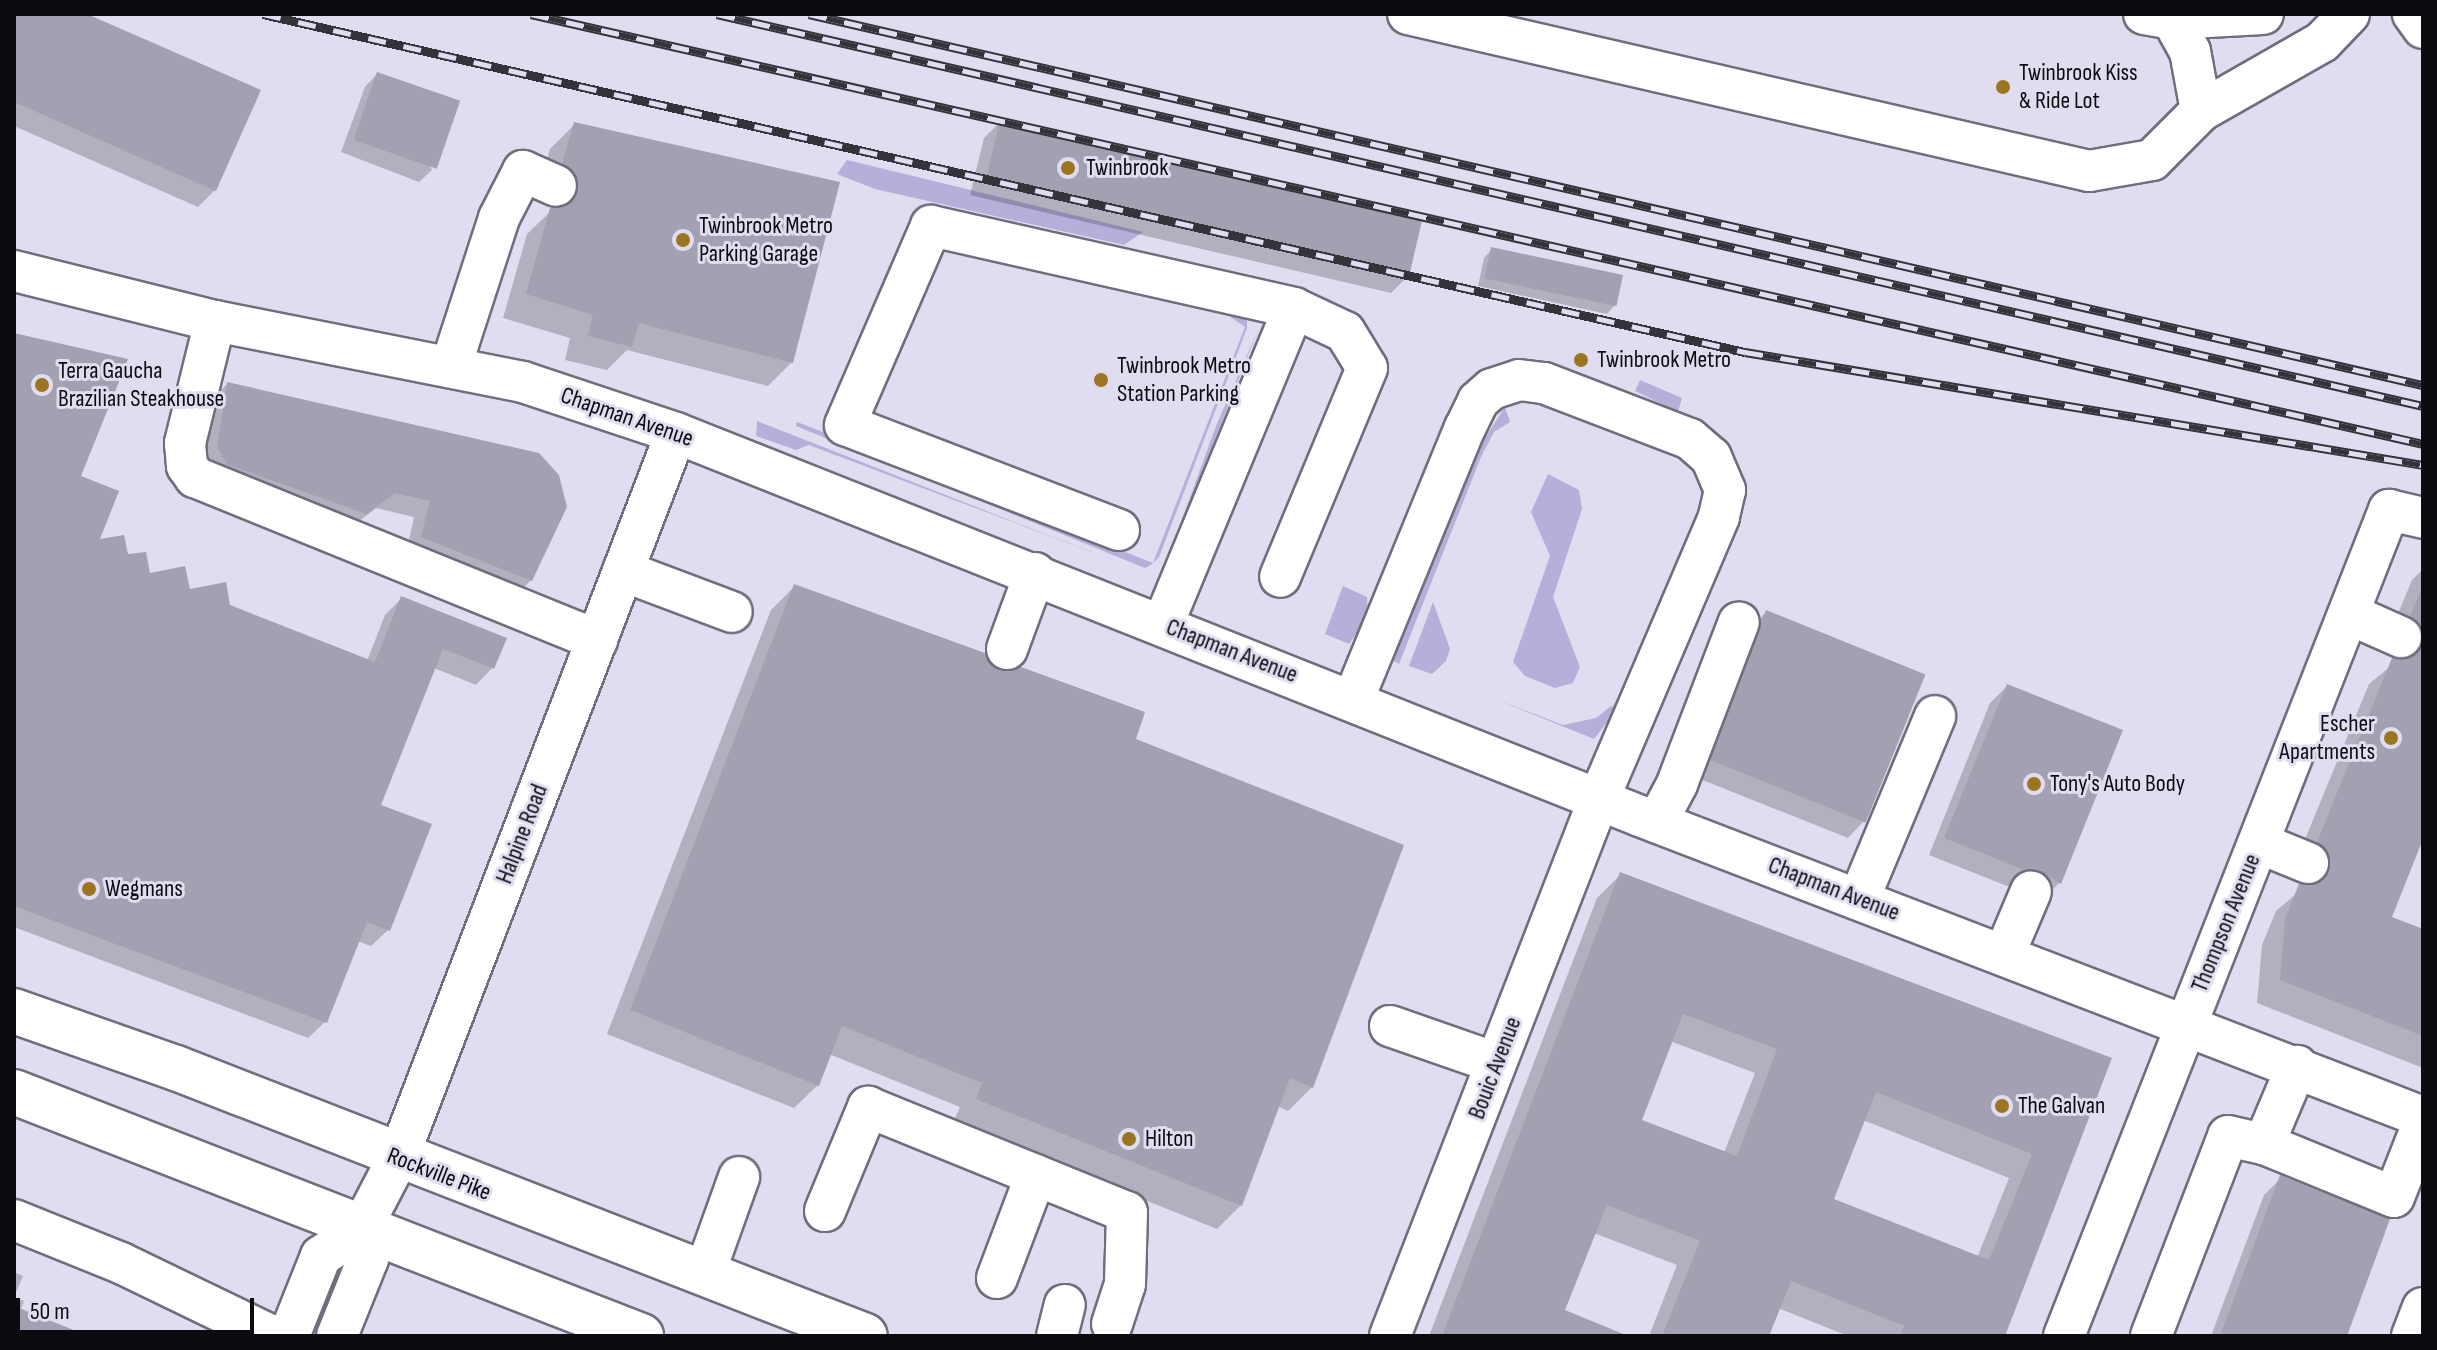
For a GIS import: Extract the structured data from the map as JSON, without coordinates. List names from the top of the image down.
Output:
{
  "streets": {
    "main road": ["Rockville Pike"],
    "street": [
      "Chapman Avenue",
      "Halpine Road",
      "Thompson Avenue",
      "Bouic Avenue"
    ]
  },
  "crossings": [
    ["Chapman Avenue", "Halpine Road"],
    ["Chapman Avenue", "Thompson Avenue"],
    ["Chapman Avenue", "Bouic Avenue"],
    ["Halpine Road", "Rockville Pike"]
  ],
  "places": [
    "Twinbrook Kiss & Ride Lot",
    "Twinbrook",
    "Twinbrook Metro Parking Garage",
    "Twinbrook Metro",
    "Twinbrook Metro Station Parking",
    "Terra Gaucha Brazilian Steakhouse",
    "Escher Apartments",
    "Tony's Auto Body",
    "Wegmans",
    "The Galvan",
    "Hilton"
  ],
  "scale_bar": "50 m"
}
